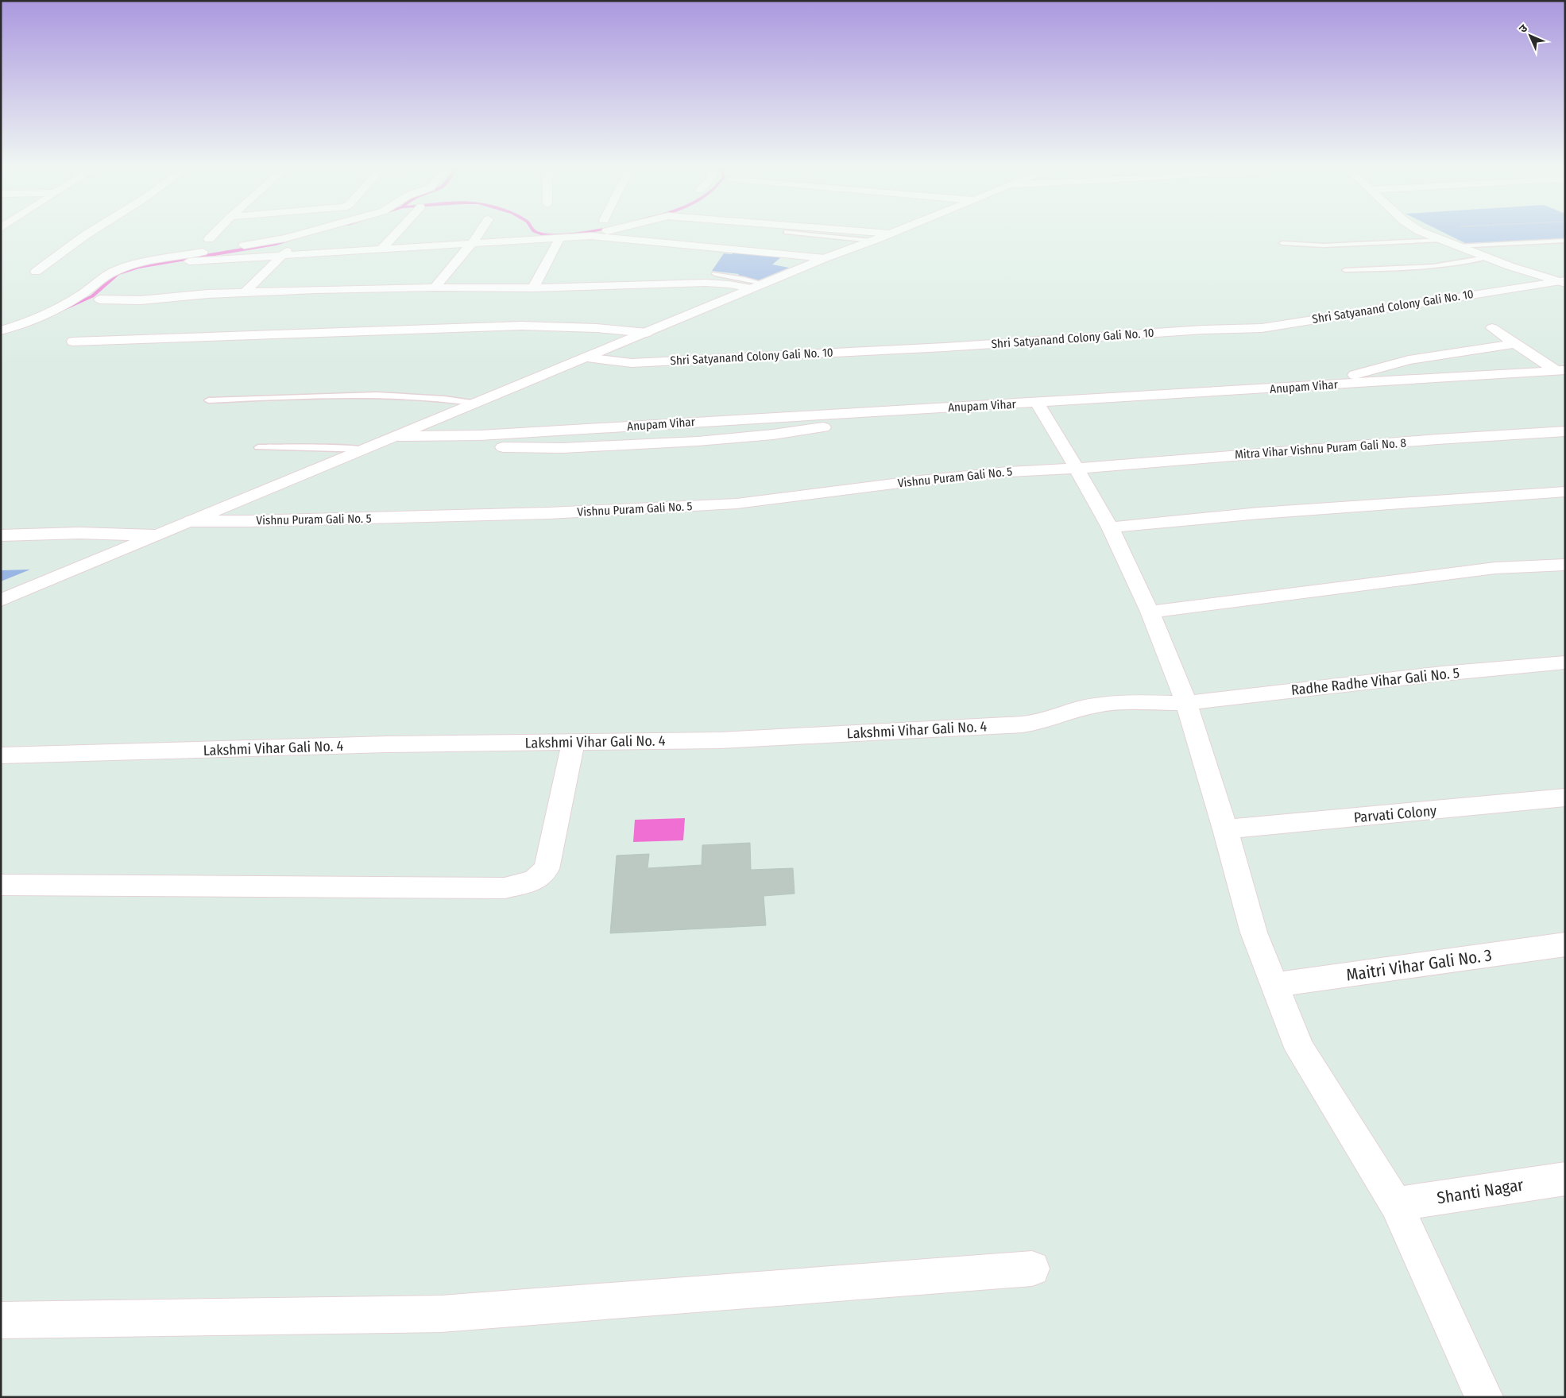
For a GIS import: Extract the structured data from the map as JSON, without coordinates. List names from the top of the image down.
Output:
{
  "streets": {
    "street": [
      "Shri Satyanand Colony Gali No. 10",
      "Anupam Vihar",
      "Mitra Vihar Vishnu Puram Gali No. 8",
      "Vishnu Puram Gali No. 5",
      "Radhe Radhe Vihar Gali No. 5",
      "Lakshmi Vihar Gali No. 4",
      "Parvati Colony",
      "Maitri Vihar Gali No. 3",
      "Shanti Nagar"
    ]
  },
  "crossings": [
    ["Mitra Vihar Vishnu Puram Gali No. 8", "Vishnu Puram Gali No. 5"],
    ["Radhe Radhe Vihar Gali No. 5", "Lakshmi Vihar Gali No. 4"]
  ],
  "north": "top left"
}
